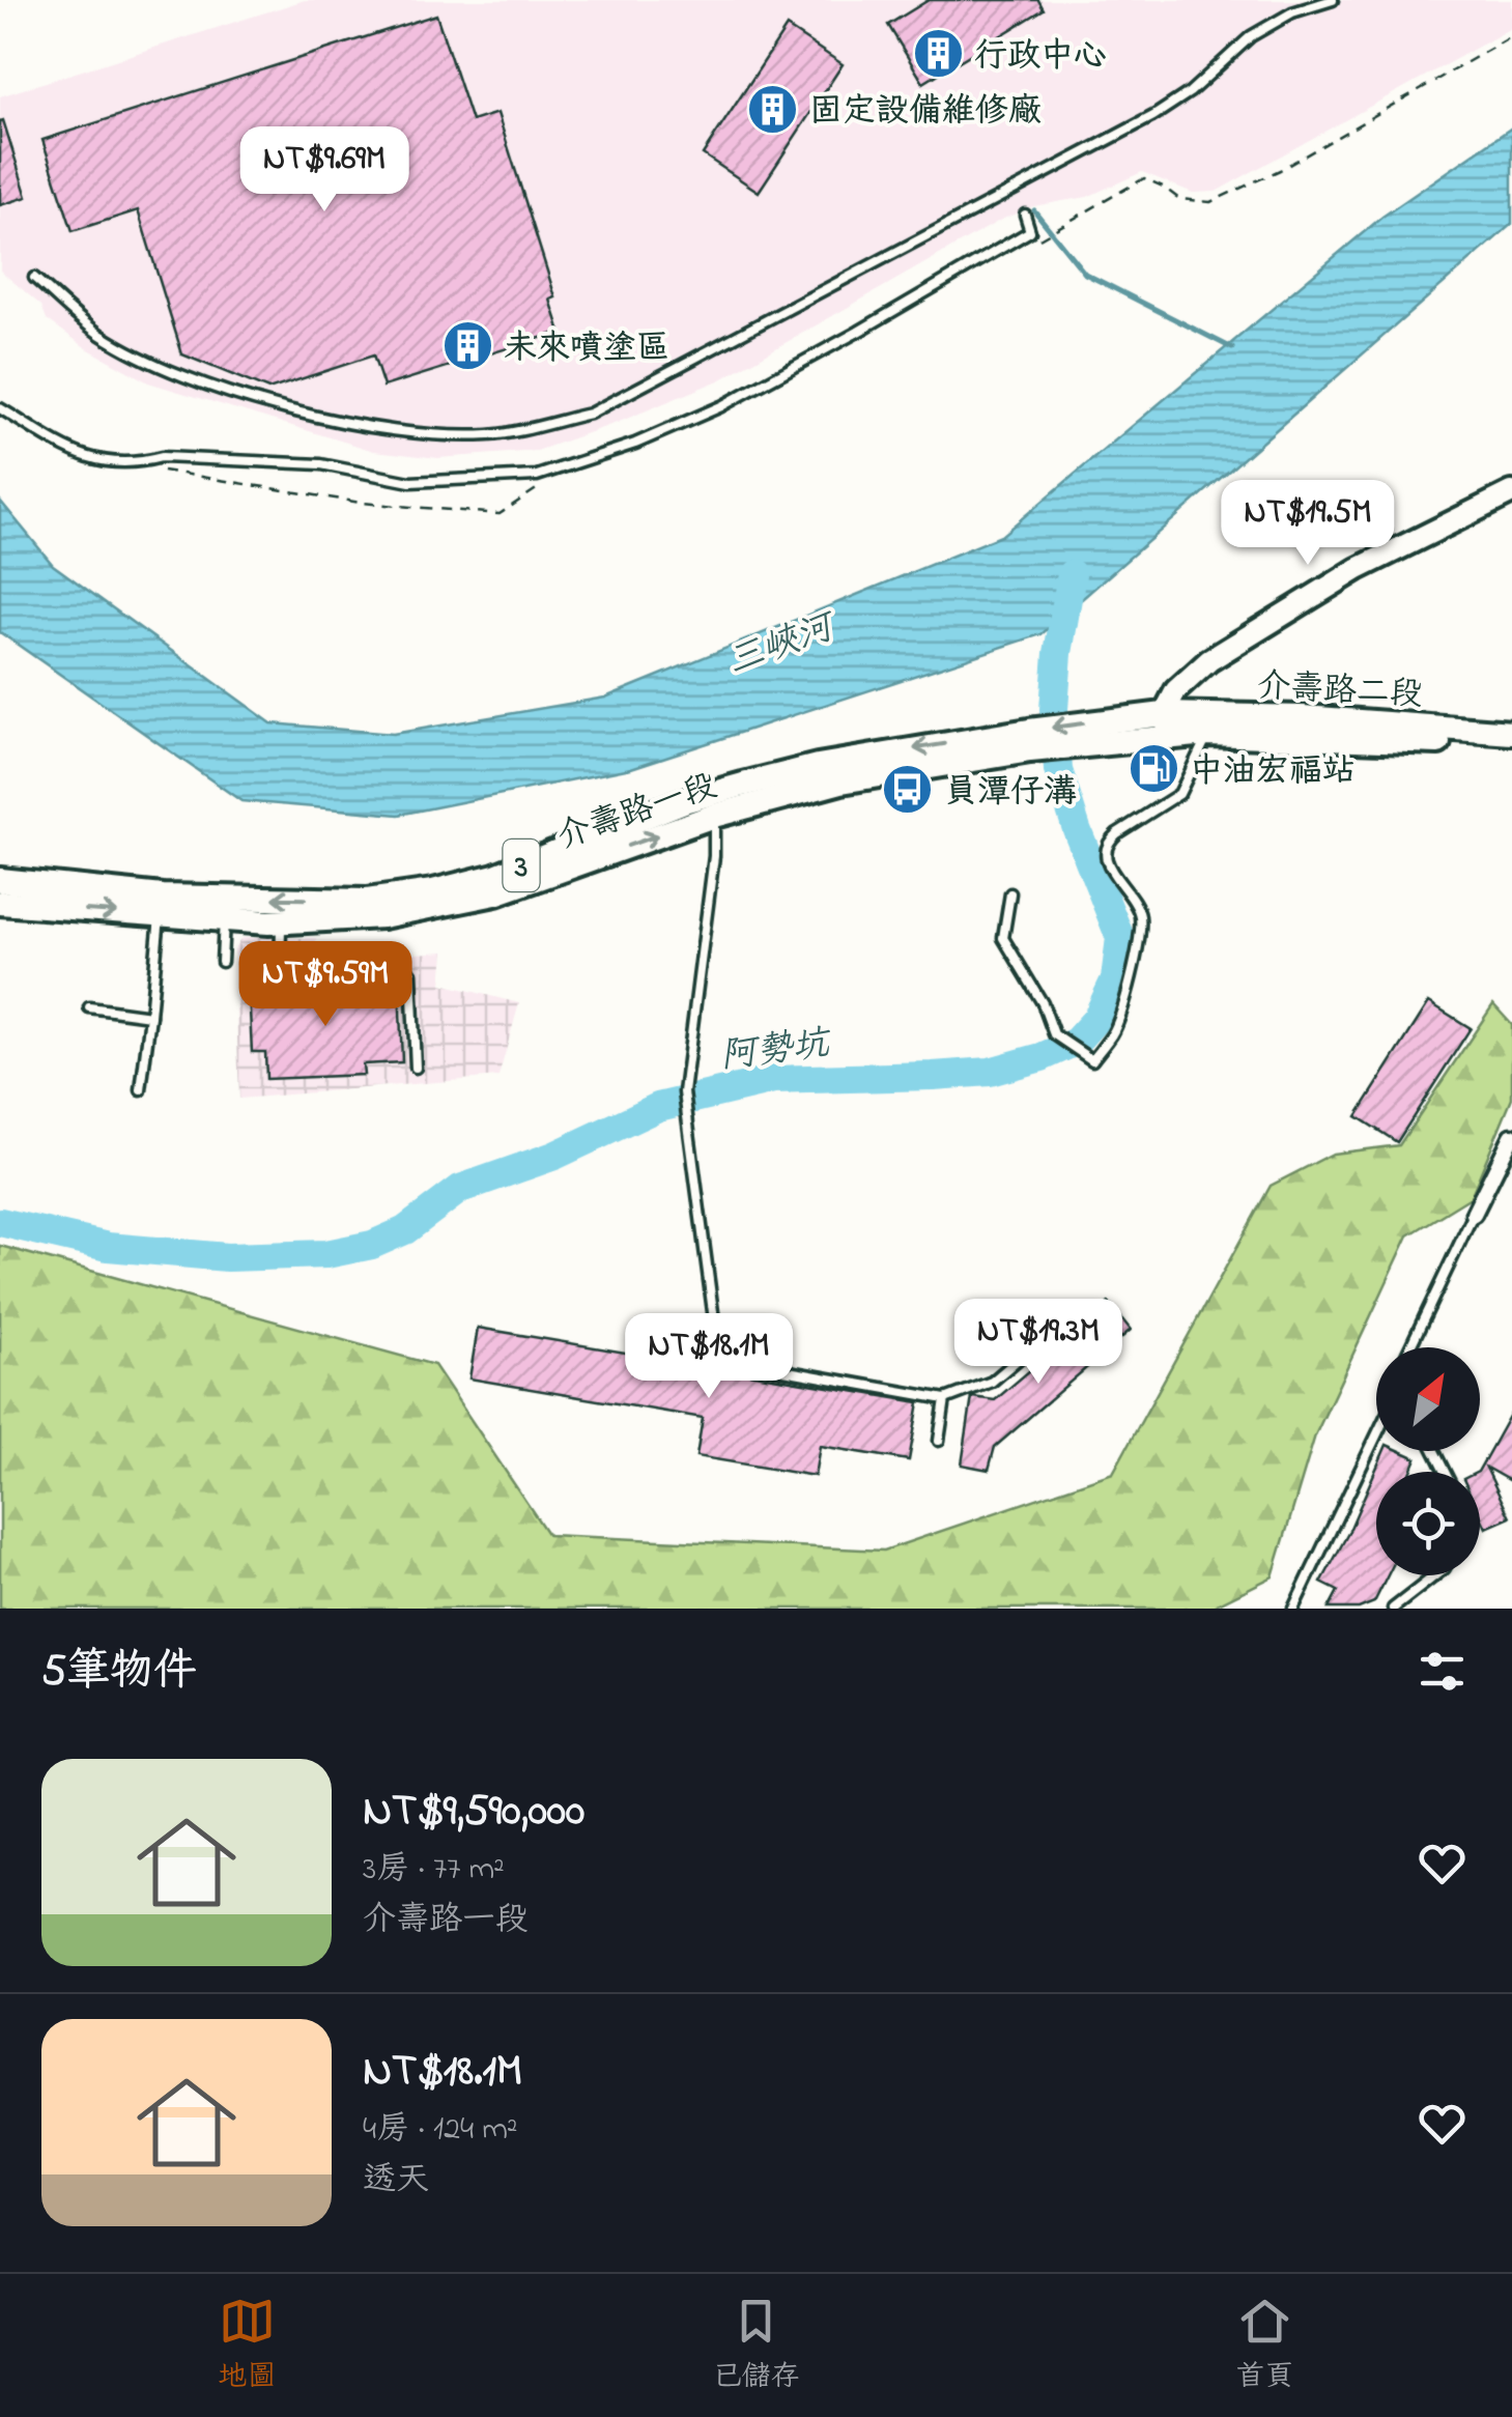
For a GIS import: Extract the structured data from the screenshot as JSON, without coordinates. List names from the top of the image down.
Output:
{
  "streets": {
    "main road": ["介壽路二段", "介壽路一段", "3"]
  },
  "crossings": [
    ["介壽路二段", "介壽路一段"]
  ],
  "water": ["三峽河", "阿勢坑"],
  "places": {
    "building": ["行政中心", "固定設備維修廠", "未來噴塗區"],
    "fuel station": ["中油宏福站"],
    "bus stop": ["員潭仔溝"]
  },
  "north": "top right",
  "page": {
    "price": [
      "NT$9.69M",
      "NT$19.5M",
      "NT$9.59M",
      "NT$19.3M",
      "NT$18.1M"
    ],
    "heading": "5筆物件",
    "list": [
      {
        "name": "NT$9,590,000",
        "note": "3房 · 77 m² · 介壽路一段"
      },
      {
        "name": "NT$18.1M",
        "note": "4房 · 124 m² · 透天"
      }
    ],
    "tabs": ["地圖", "已儲存", "首頁"]
  }
}
